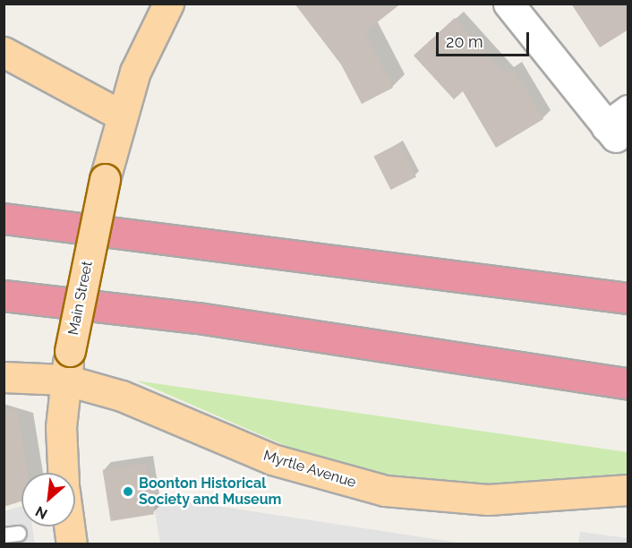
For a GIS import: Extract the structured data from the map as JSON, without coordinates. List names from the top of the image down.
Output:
{
  "streets": {
    "main road": ["Main Street", "Myrtle Avenue"]
  },
  "crossings": [
    ["Main Street", "Myrtle Avenue"]
  ],
  "places": ["Boonton Historical Society and Museum"],
  "scale_bar": "20 m",
  "north": "bottom left"
}
